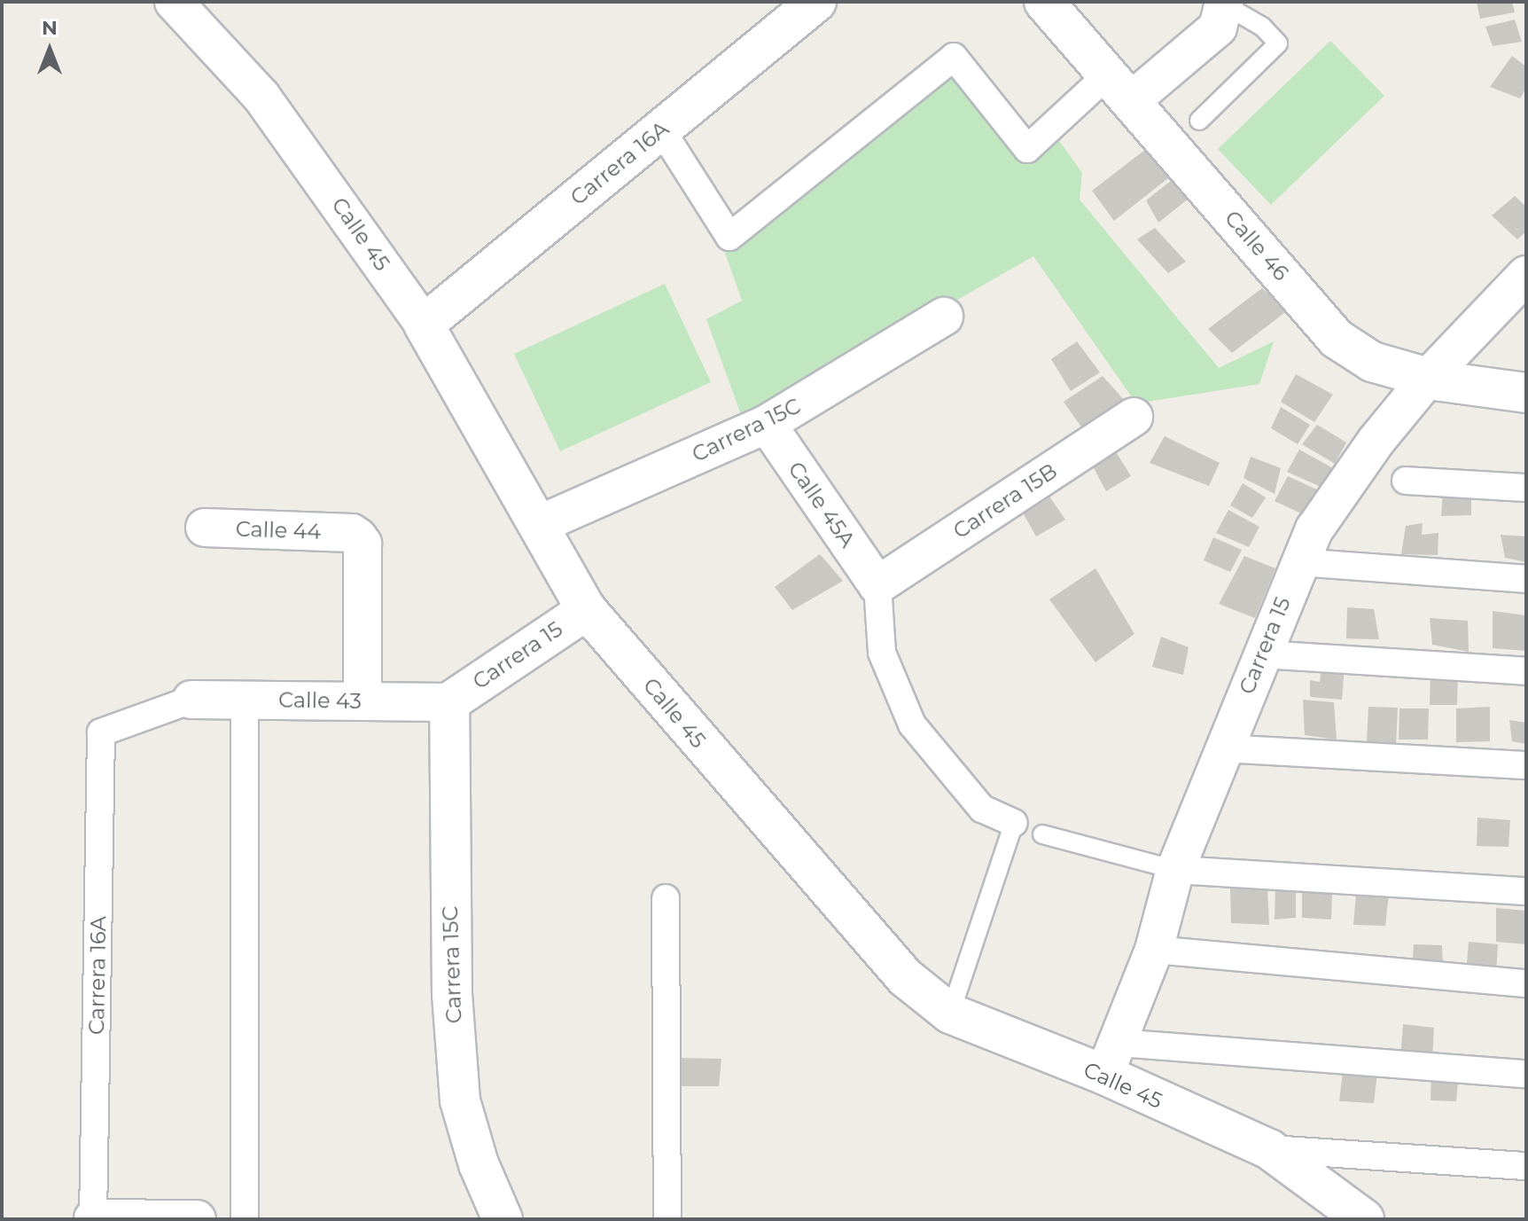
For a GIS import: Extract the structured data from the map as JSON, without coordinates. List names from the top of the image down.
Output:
{
  "streets": {
    "street": [
      "Carrera 16A",
      "Calle 45",
      "Calle 46",
      "Carrera 15C",
      "Carrera 15B",
      "Calle 45A",
      "Calle 44",
      "Carrera 15",
      "Calle 43"
    ]
  },
  "crossings": [
    ["Carrera 16A", "Calle 45"],
    ["Carrera 16A", "Calle 43"],
    ["Calle 45", "Carrera 15C"],
    ["Calle 45", "Carrera 15"],
    ["Calle 46", "Carrera 15"],
    ["Carrera 15C", "Calle 45A"],
    ["Carrera 15C", "Carrera 15"],
    ["Carrera 15C", "Calle 43"],
    ["Carrera 15B", "Calle 45A"],
    ["Calle 44", "Calle 43"],
    ["Carrera 15", "Calle 43"]
  ],
  "north": "top"
}
